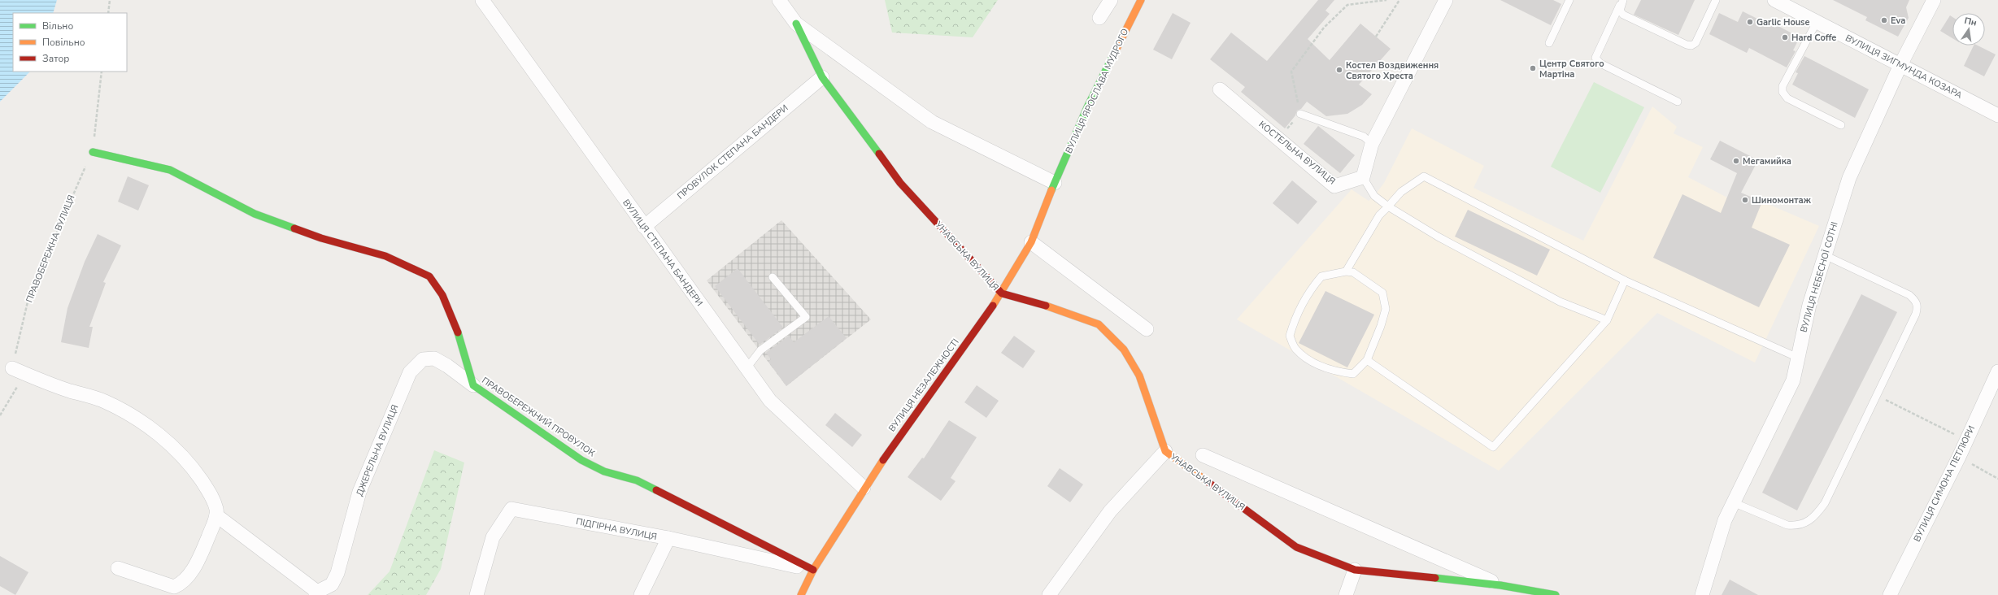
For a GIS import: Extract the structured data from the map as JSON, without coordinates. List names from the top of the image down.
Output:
{
  "streets": {
    "street": [
      "ВУЛИЦЯ ЗИГМУНДА КОЗАРА",
      "ВУЛИЦЯ ЯРОСЛАВА МУДРОГО",
      "ПРОВУЛОК СТЕПАНА БАНДЕРИ",
      "КОСТЕЛЬНА ВУЛИЦЯ",
      "ВУЛИЦЯ СТЕПАНА БАНДЕРИ",
      "УНАВСЬКА ВУЛИЦЯ",
      "ВУЛИЦЯ НЕБЕСНОЇ СОТНІ",
      "ВУЛИЦЯ НЕЗАЛЕЖНОСТІ",
      "ПРАВОБЕРЕЖНИЙ ПРОВУЛОК",
      "ДЖЕРЕЛЬНА ВУЛИЦЯ",
      "ВУЛИЦЯ СИМОНА ПЕТЛЮРИ",
      "ПІДГІРНА ВУЛИЦЯ"
    ],
    "path": ["ПРАВОБЕРЕЖНА ВУЛИЦЯ"]
  },
  "crossings": [
    ["ВУЛИЦЯ ЗИГМУНДА КОЗАРА", "ВУЛИЦЯ НЕБЕСНОЇ СОТНІ"],
    ["ВУЛИЦЯ ЯРОСЛАВА МУДРОГО", "УНАВСЬКА ВУЛИЦЯ"],
    ["ВУЛИЦЯ ЯРОСЛАВА МУДРОГО", "ВУЛИЦЯ НЕЗАЛЕЖНОСТІ"],
    ["ПРОВУЛОК СТЕПАНА БАНДЕРИ", "ВУЛИЦЯ СТЕПАНА БАНДЕРИ"],
    ["ПРОВУЛОК СТЕПАНА БАНДЕРИ", "УНАВСЬКА ВУЛИЦЯ"],
    ["ПРАВОБЕРЕЖНА ВУЛИЦЯ", "ПРАВОБЕРЕЖНИЙ ПРОВУЛОК"],
    ["ВУЛИЦЯ СТЕПАНА БАНДЕРИ", "ВУЛИЦЯ НЕЗАЛЕЖНОСТІ"],
    ["УНАВСЬКА ВУЛИЦЯ", "ВУЛИЦЯ НЕЗАЛЕЖНОСТІ"],
    ["ВУЛИЦЯ НЕЗАЛЕЖНОСТІ", "ПРАВОБЕРЕЖНИЙ ПРОВУЛОК"],
    ["ВУЛИЦЯ НЕЗАЛЕЖНОСТІ", "ПІДГІРНА ВУЛИЦЯ"],
    ["ПРАВОБЕРЕЖНИЙ ПРОВУЛОК", "ДЖЕРЕЛЬНА ВУЛИЦЯ"],
    ["ПРАВОБЕРЕЖНИЙ ПРОВУЛОК", "ПІДГІРНА ВУЛИЦЯ"]
  ],
  "places": [
    "Eva",
    "Garlic House",
    "Hard Coffe",
    "Центр Святого Мартіна",
    "Костел Воздвиження Святого Хреста",
    "Мегамийка",
    "Шиномонтаж"
  ],
  "legend": ["Вільно", "Повільно", "Затор"],
  "north": "top"
}
